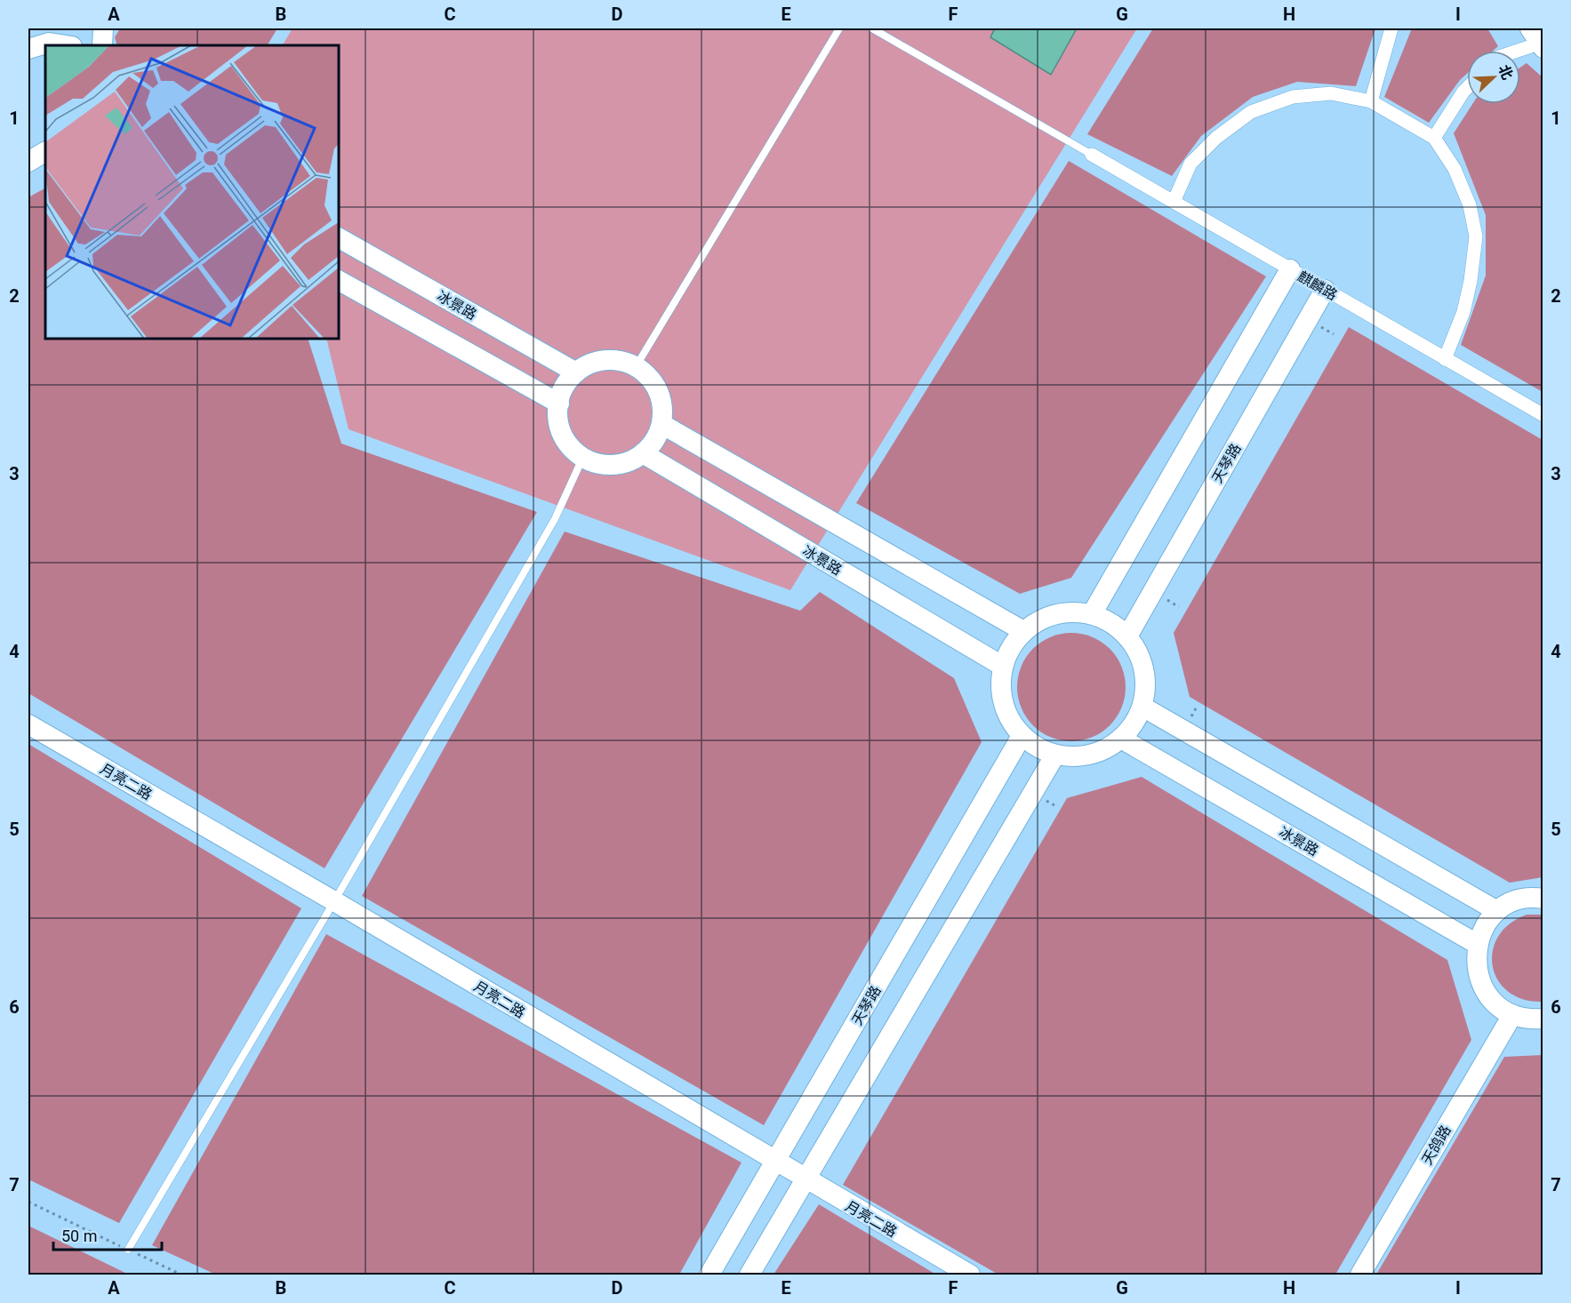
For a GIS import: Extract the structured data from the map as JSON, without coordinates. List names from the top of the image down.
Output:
{
  "streets": {
    "main road": [
      "冰景路",
      "天琴路",
      "月亮二路",
      "天鸽路"
    ],
    "street": ["麒麟路"]
  },
  "crossings": [
    ["麒麟路", "天琴路"],
    ["冰景路", "天琴路"],
    ["天琴路", "月亮二路"]
  ],
  "scale_bar": "50 m",
  "north": "top right",
  "grid": {
    "columns": [
      "A",
      "B",
      "C",
      "D",
      "E",
      "F",
      "G",
      "H",
      "I"
    ],
    "rows": [
      "1",
      "2",
      "3",
      "4",
      "5",
      "6",
      "7"
    ]
  }
}
